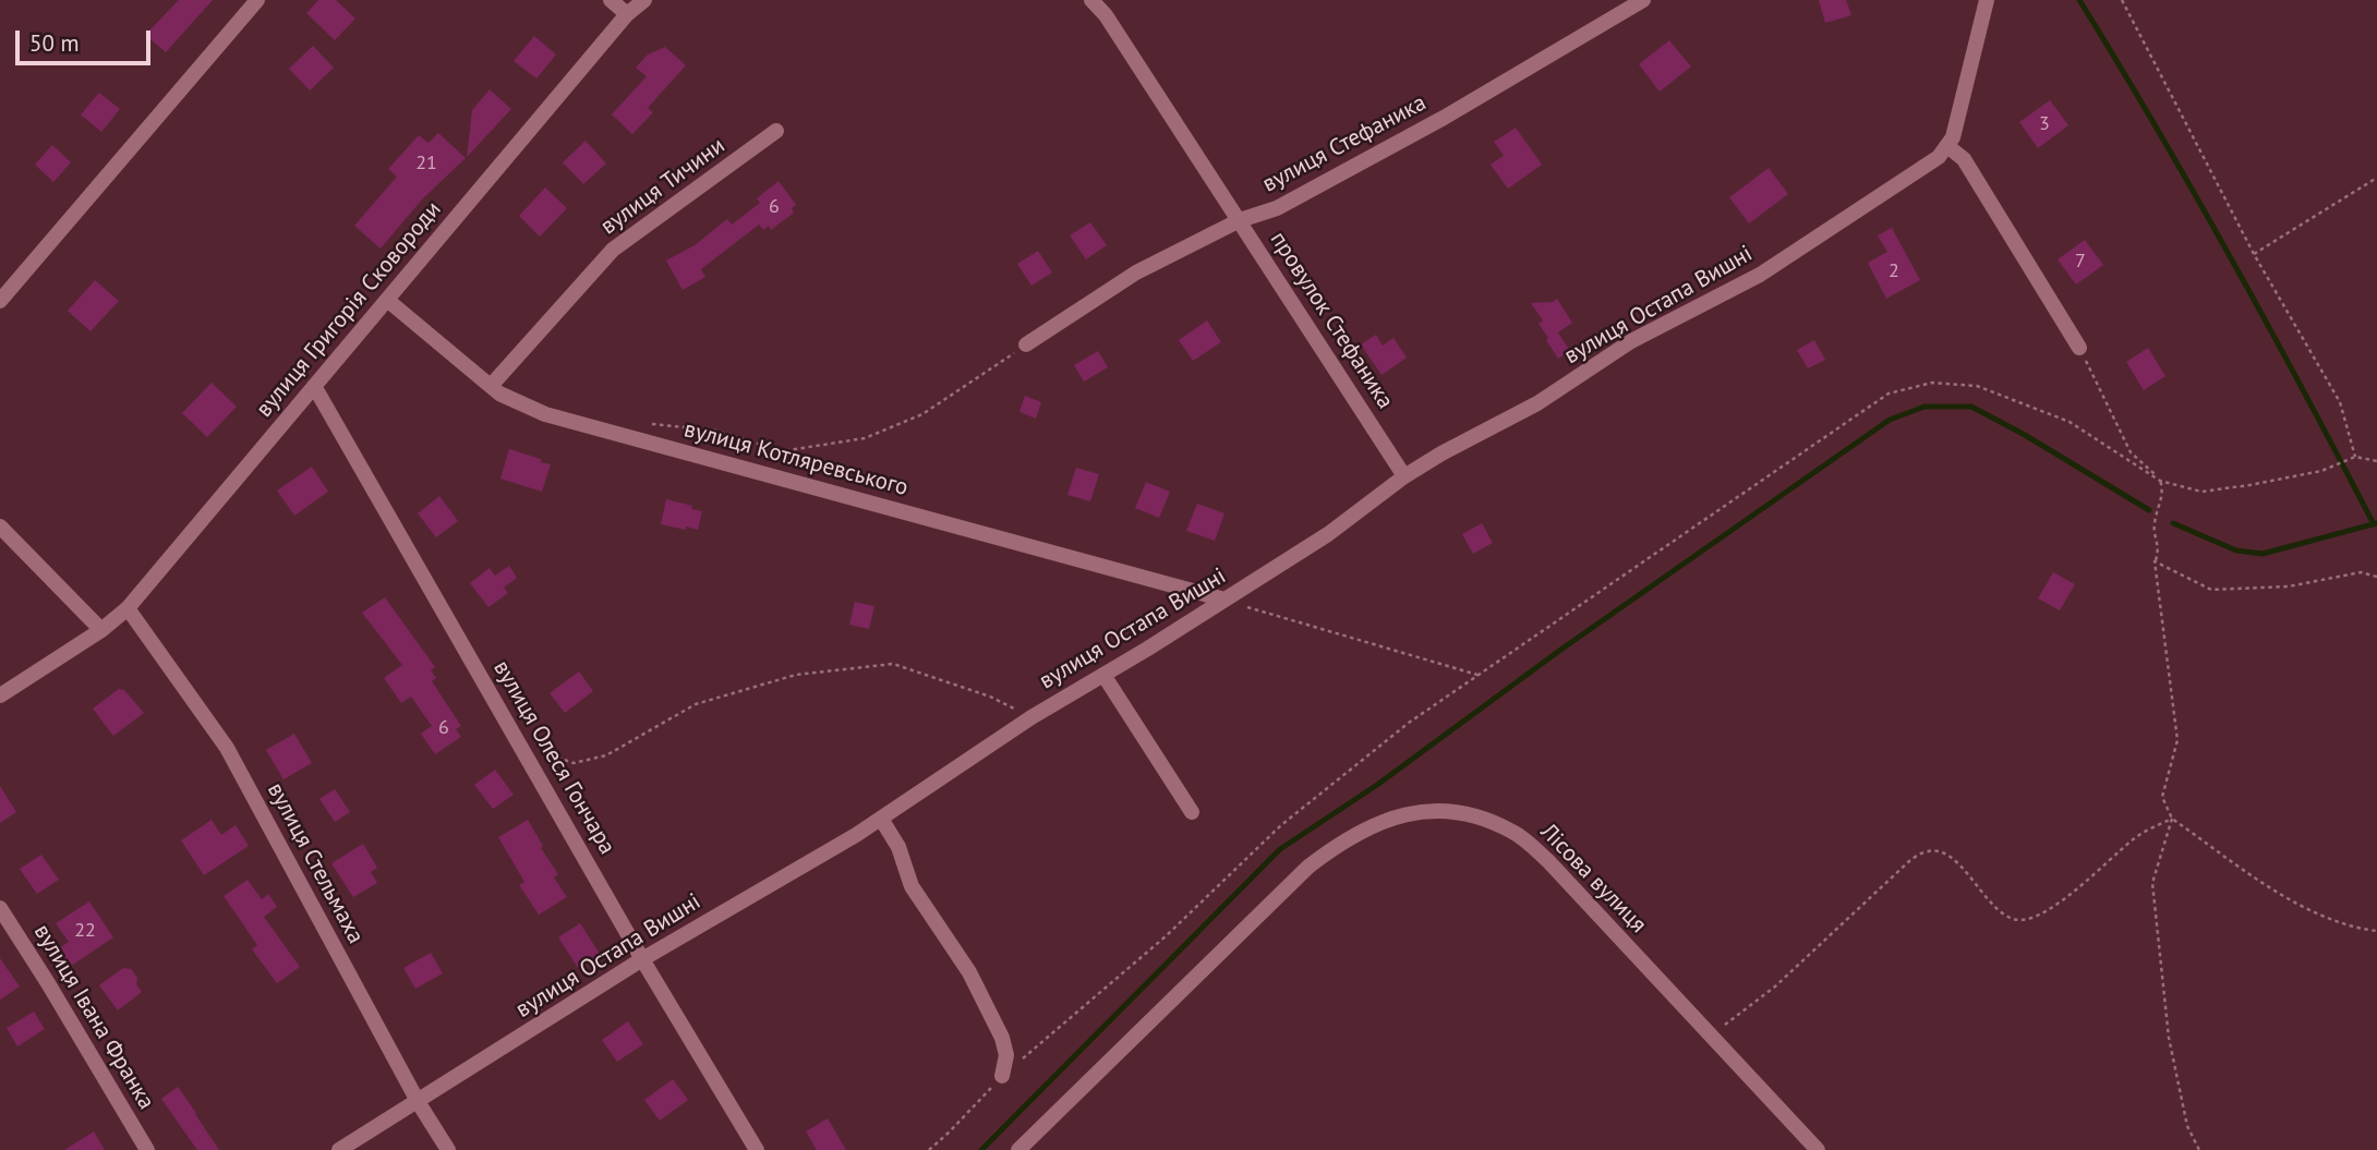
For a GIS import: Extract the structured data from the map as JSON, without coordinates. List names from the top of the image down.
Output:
{
  "streets": {
    "street": [
      "вулиця Стефаника",
      "вулиця Тичини",
      "вулиця Остапа Вишні",
      "вулиця Григорія Сковороди",
      "провулок Стефаника",
      "вулиця Котляревського",
      "вулиця Олеся Гончара",
      "вулиця Стельмаха",
      "Лісова вулиця",
      "вулиця Івана Франка"
    ]
  },
  "crossings": [
    ["вулиця Стефаника", "провулок Стефаника"],
    ["вулиця Тичини", "вулиця Котляревського"],
    ["вулиця Остапа Вишні", "провулок Стефаника"],
    ["вулиця Остапа Вишні", "вулиця Котляревського"],
    ["вулиця Остапа Вишні", "вулиця Олеся Гончара"],
    ["вулиця Остапа Вишні", "вулиця Стельмаха"],
    ["вулиця Григорія Сковороди", "вулиця Котляревського"],
    ["вулиця Григорія Сковороди", "вулиця Олеся Гончара"],
    ["вулиця Григорія Сковороди", "вулиця Стельмаха"]
  ],
  "house_numbers": [
    "3",
    "21",
    "6",
    "7",
    "2",
    "6",
    "22"
  ],
  "scale_bar": "50 m"
}
